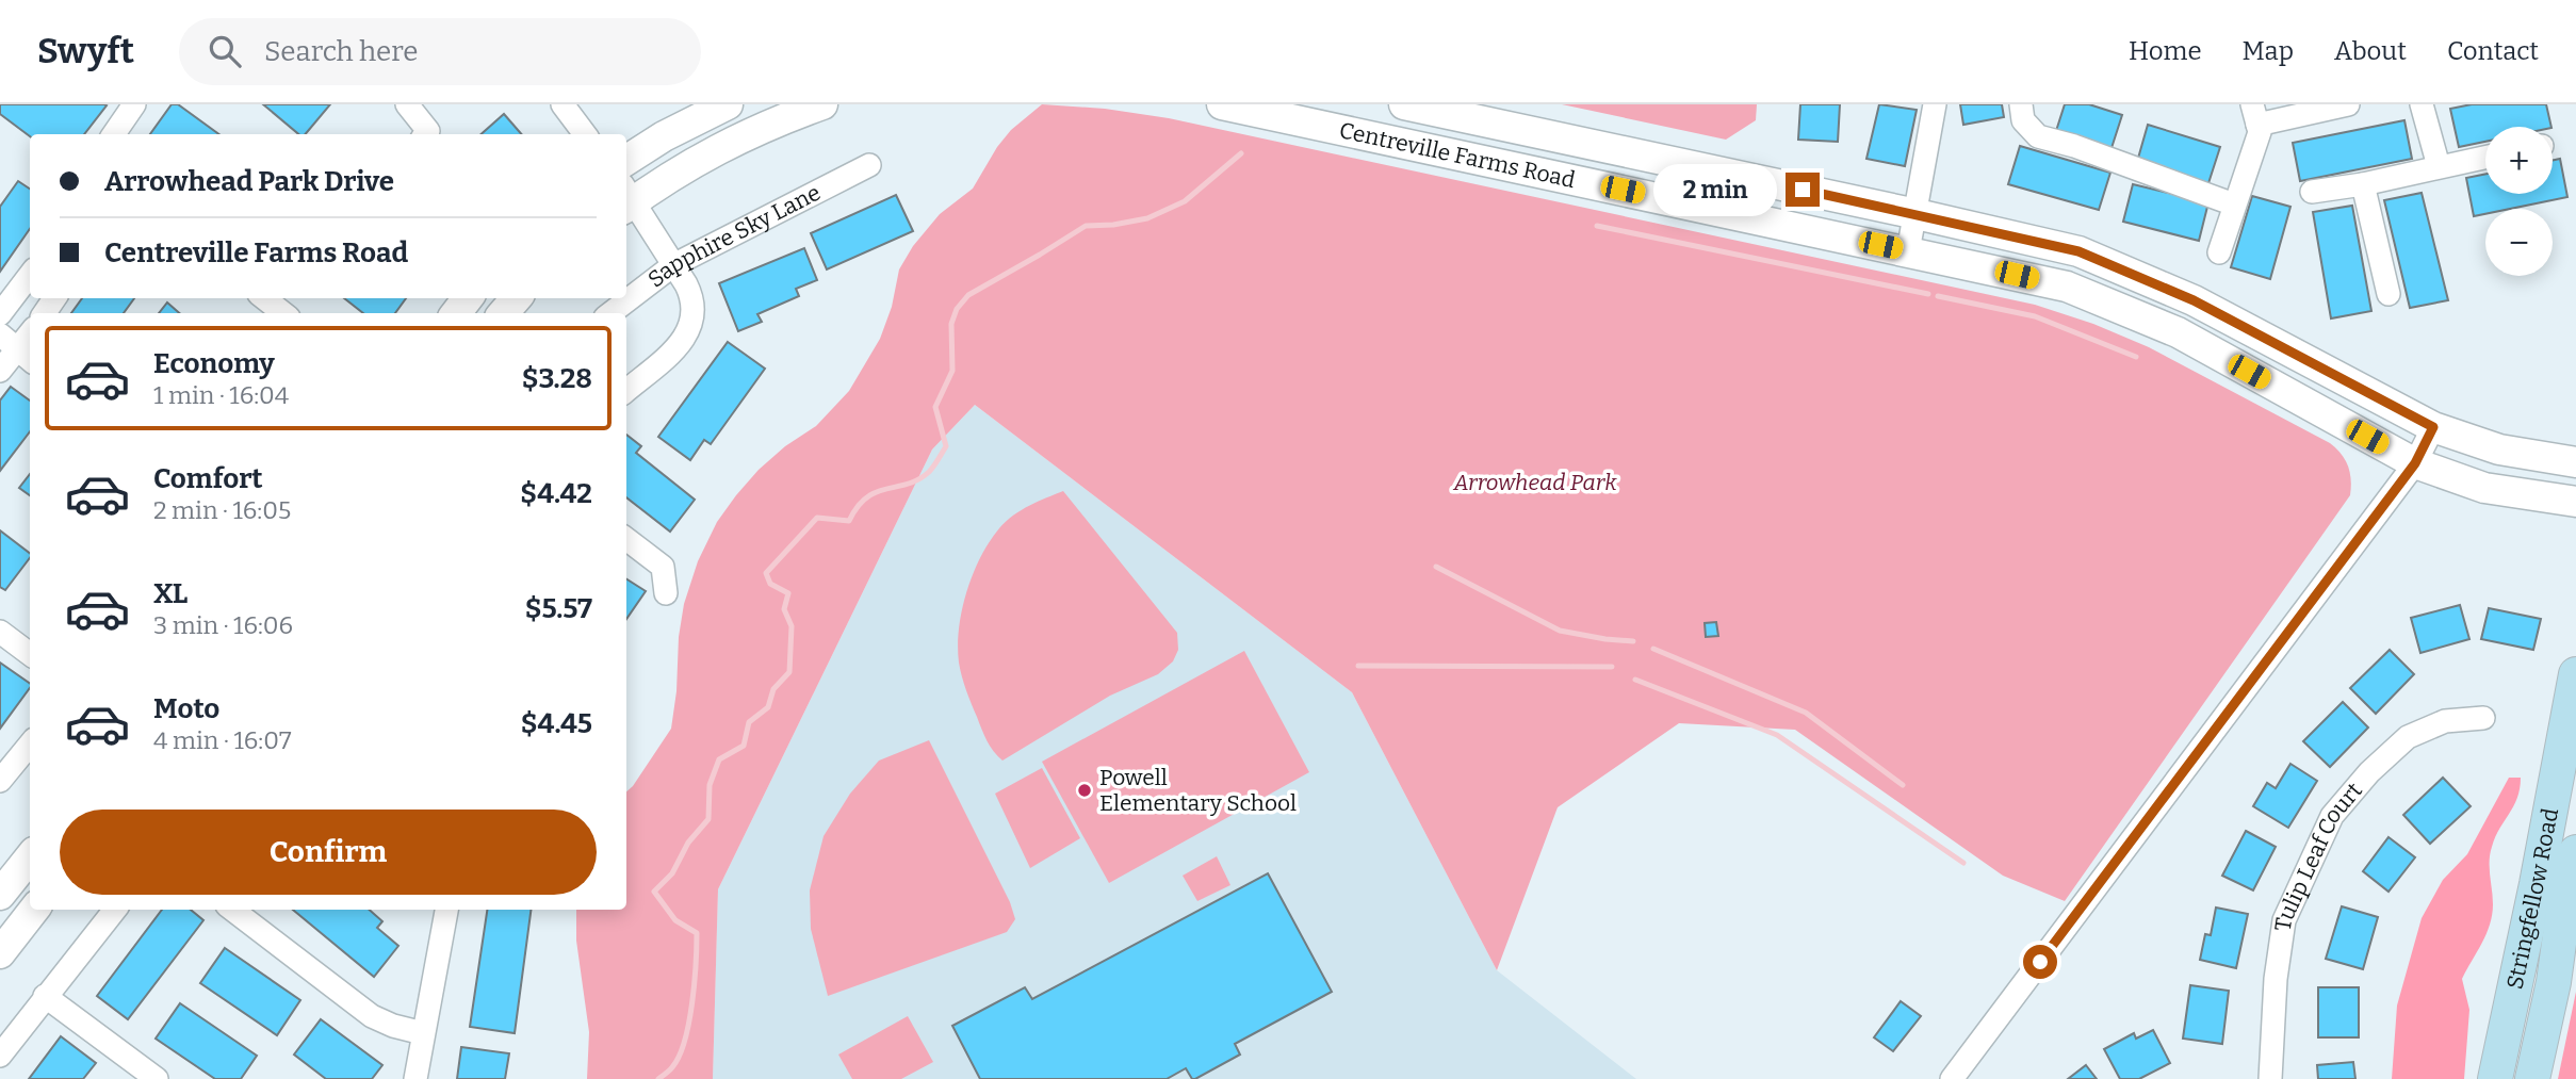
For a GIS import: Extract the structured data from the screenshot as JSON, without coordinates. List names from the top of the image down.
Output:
{
  "streets": {
    "main road": ["Stringfellow Road"],
    "street": ["Centreville Farms Road", "Sapphire Sky Lane", "Tulip Leaf Court"]
  },
  "parks": ["Arrowhead Park"],
  "places": ["Powell Elementary School"],
  "page": {
    "header": "Swyft",
    "search": "Search here",
    "nav": [
      "Home",
      "Map",
      "About",
      "Contact"
    ],
    "map_buttons": ["+", "−"],
    "banner": ["Arrowhead Park Drive", "Centreville Farms Road"],
    "bubble": "2 min",
    "list": [
      {
        "name": "Economy",
        "note": "1 min · 16:04",
        "value": "$3.28"
      },
      {
        "name": "Comfort",
        "note": "2 min · 16:05",
        "value": "$4.42"
      },
      {
        "name": "XL",
        "note": "3 min · 16:06",
        "value": "$5.57"
      },
      {
        "name": "Moto",
        "note": "4 min · 16:07",
        "value": "$4.45"
      }
    ],
    "buttons": "Confirm"
  }
}
